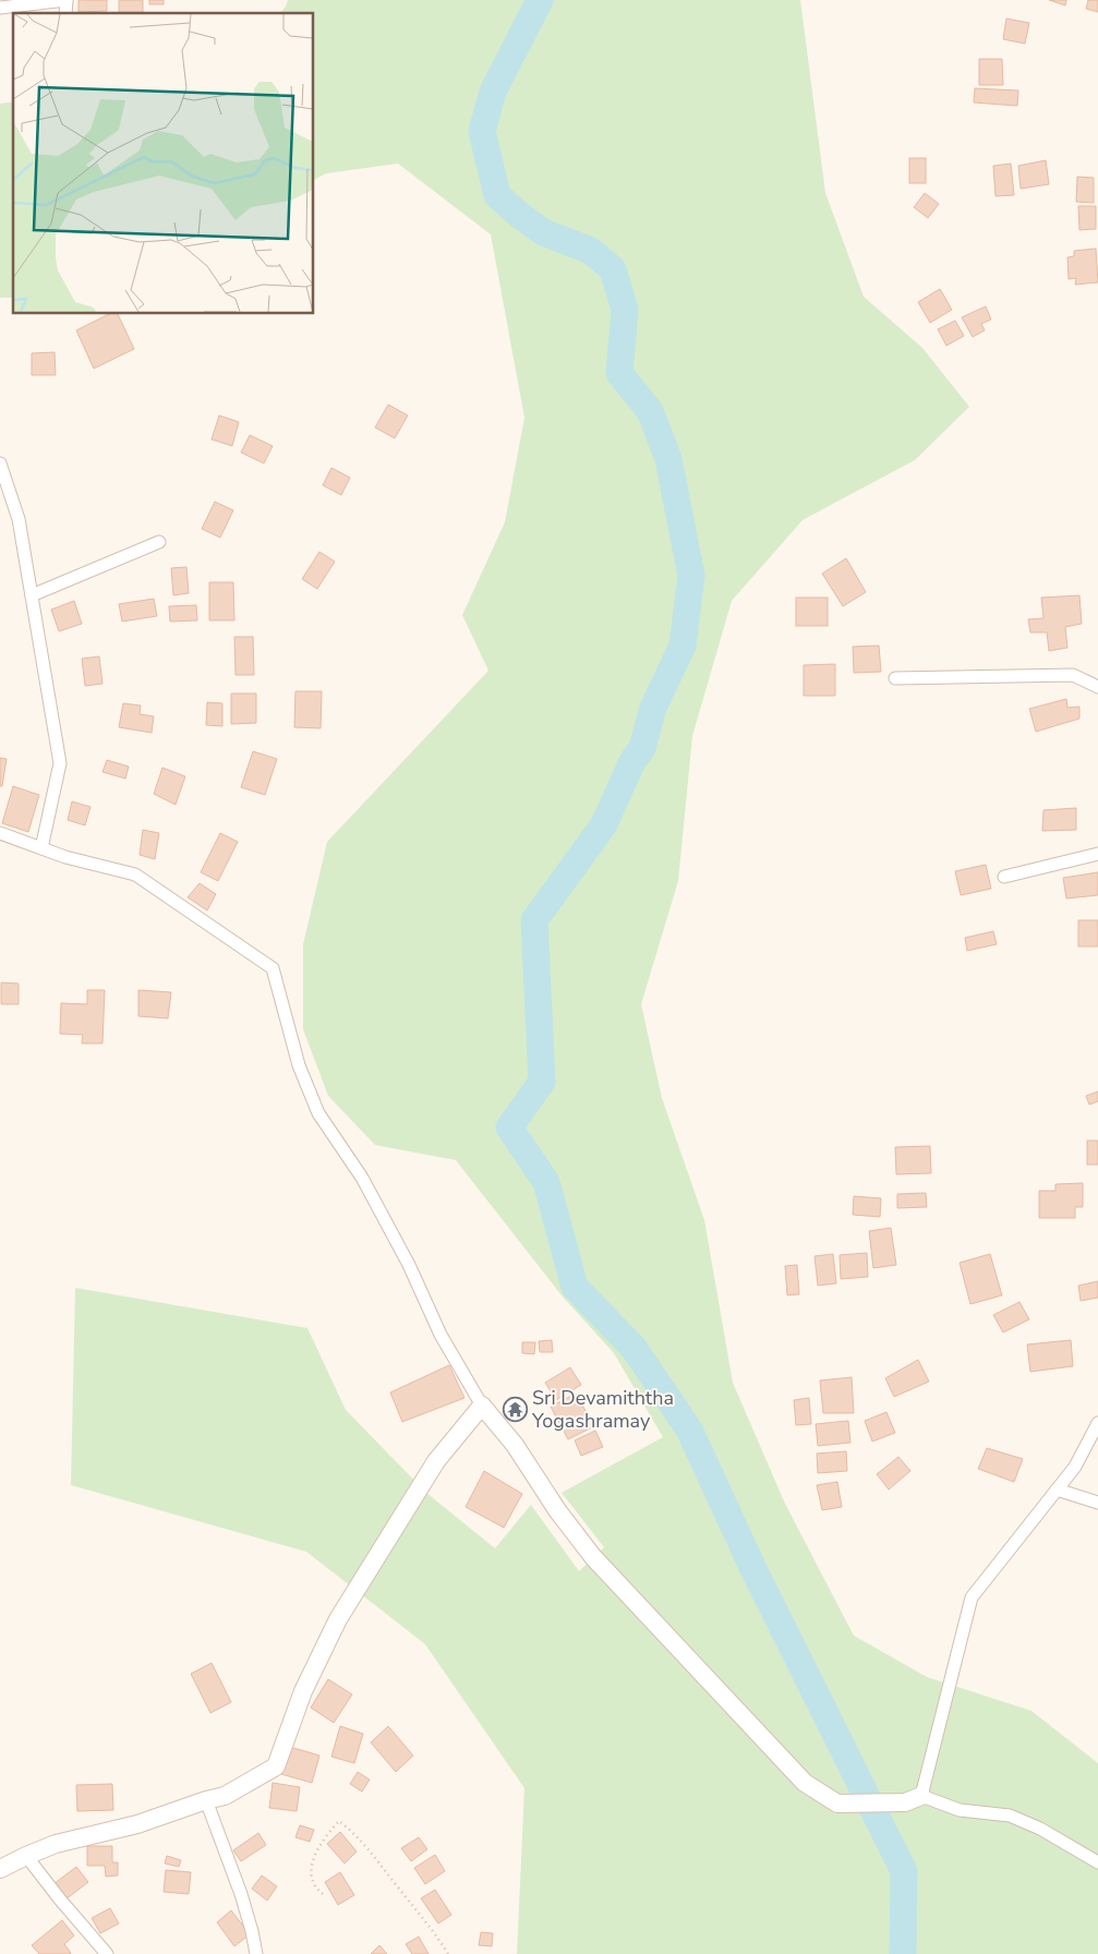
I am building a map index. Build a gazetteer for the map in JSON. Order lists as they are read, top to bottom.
{
  "places": {
    "temple": ["Sri Devamiththa Yogashramay"]
  }
}
